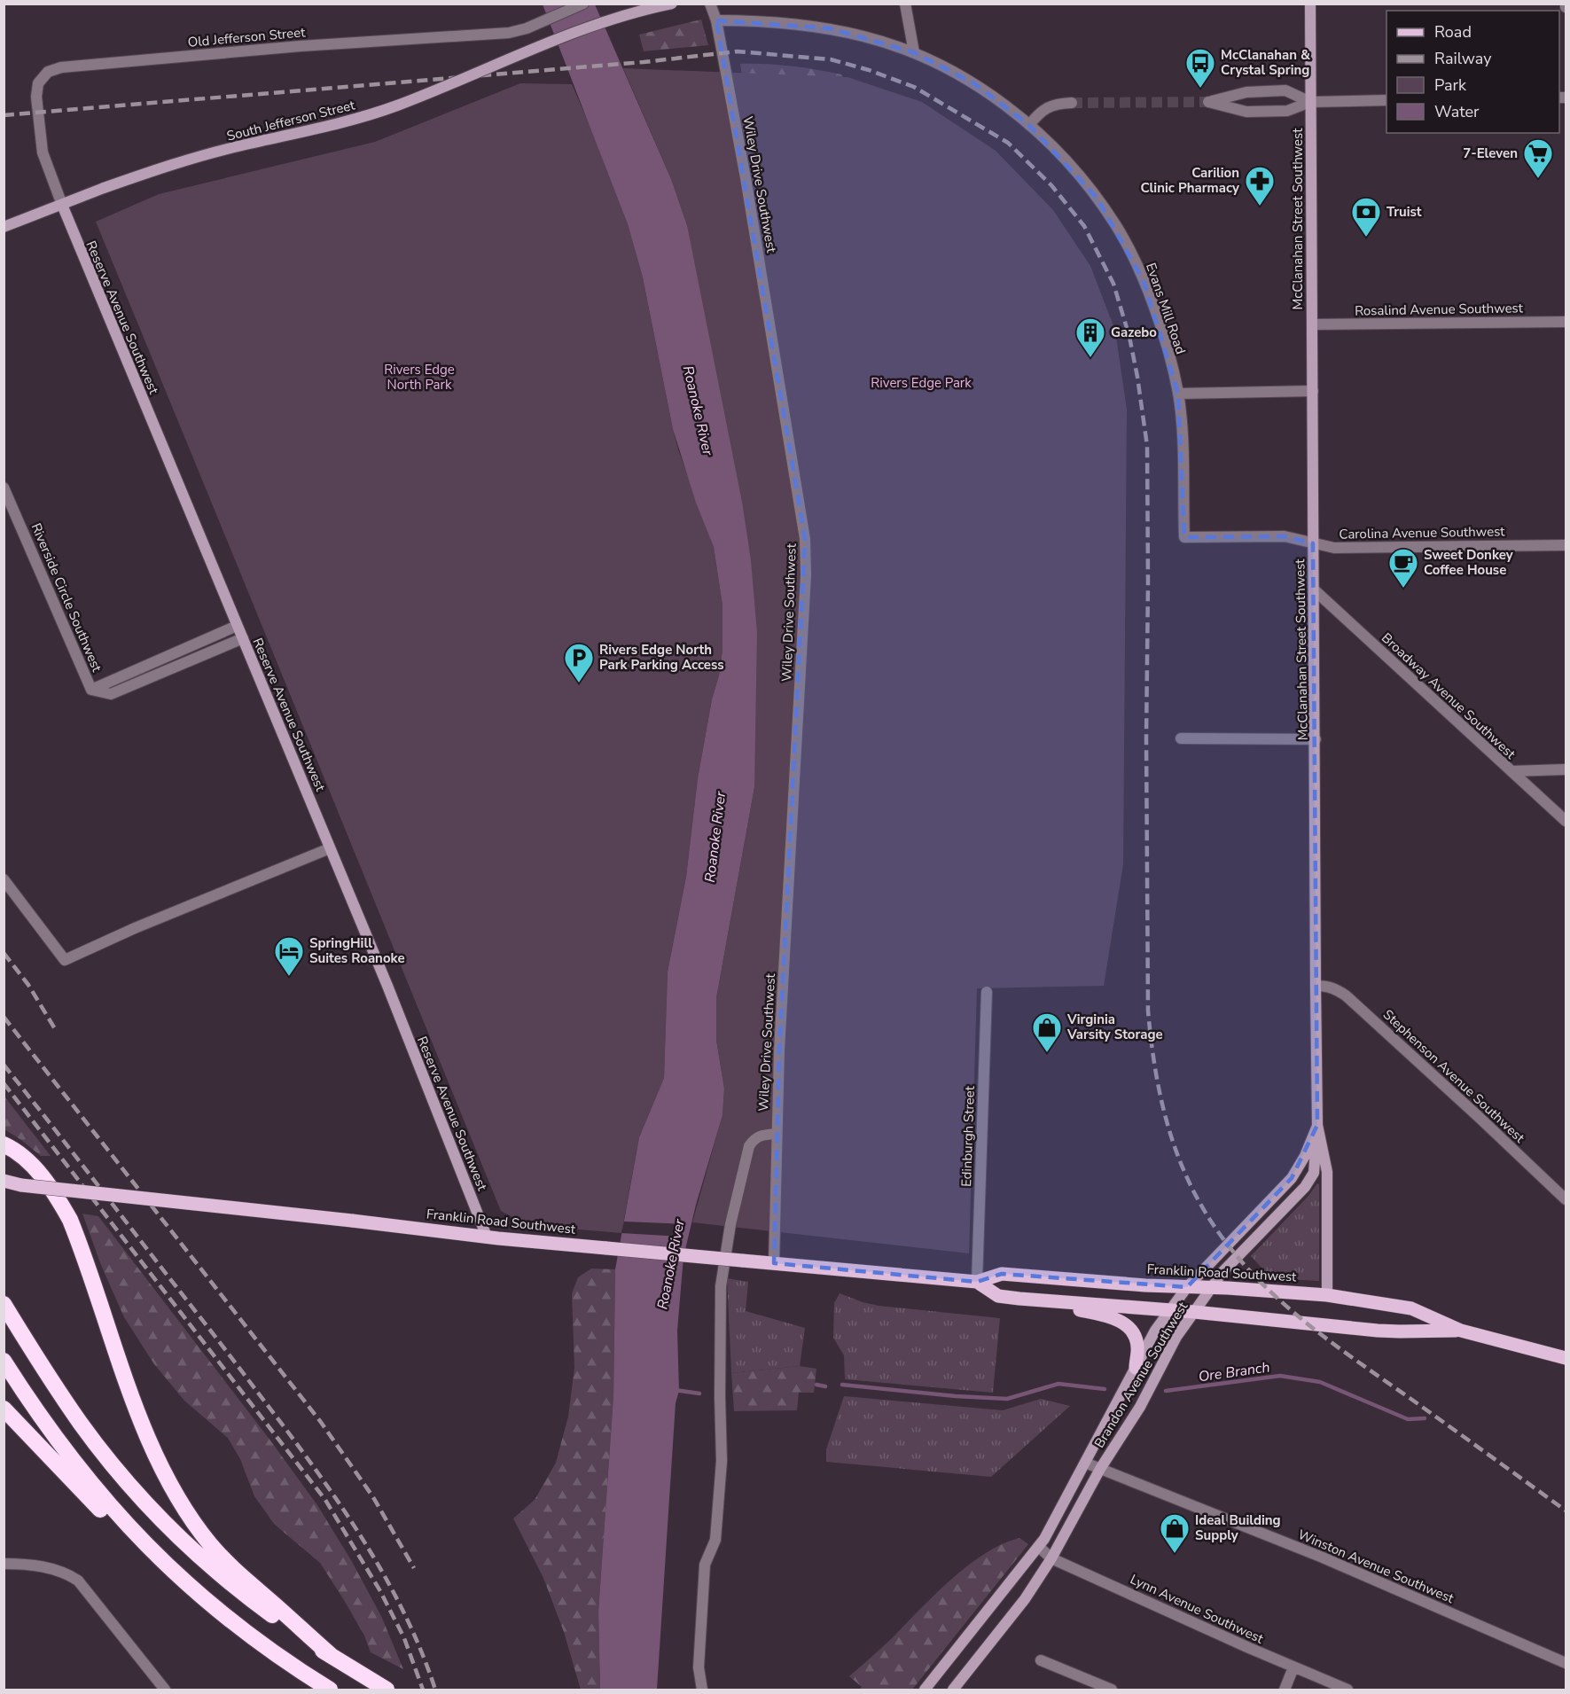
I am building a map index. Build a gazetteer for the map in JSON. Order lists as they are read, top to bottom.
{
  "streets": {
    "main road": [
      "South Jefferson Street",
      "McClanahan Street Southwest",
      "Reserve Avenue Southwest",
      "Franklin Road Southwest",
      "Brandon Avenue Southwest"
    ],
    "street": [
      "Old Jefferson Street",
      "Wiley Drive Southwest",
      "Evans Mill Road",
      "Rosalind Avenue Southwest",
      "Carolina Avenue Southwest",
      "Riverside Circle Southwest",
      "Broadway Avenue Southwest",
      "Stephenson Avenue Southwest",
      "Edinburgh Street",
      "Winston Avenue Southwest",
      "Lynn Avenue Southwest"
    ]
  },
  "crossings": [
    ["Old Jefferson Street", "South Jefferson Street"],
    ["Old Jefferson Street", "Reserve Avenue Southwest"],
    ["South Jefferson Street", "Reserve Avenue Southwest"],
    ["Wiley Drive Southwest", "Evans Mill Road"],
    ["Wiley Drive Southwest", "Franklin Road Southwest"],
    ["McClanahan Street Southwest", "Rosalind Avenue Southwest"],
    ["McClanahan Street Southwest", "Carolina Avenue Southwest"],
    ["McClanahan Street Southwest", "Broadway Avenue Southwest"],
    ["McClanahan Street Southwest", "Stephenson Avenue Southwest"],
    ["McClanahan Street Southwest", "Franklin Road Southwest"],
    ["McClanahan Street Southwest", "Brandon Avenue Southwest"],
    ["Evans Mill Road", "Carolina Avenue Southwest"],
    ["Reserve Avenue Southwest", "Riverside Circle Southwest"],
    ["Reserve Avenue Southwest", "Franklin Road Southwest"],
    ["Edinburgh Street", "Franklin Road Southwest"],
    ["Franklin Road Southwest", "Brandon Avenue Southwest"],
    ["Brandon Avenue Southwest", "Winston Avenue Southwest"],
    ["Brandon Avenue Southwest", "Lynn Avenue Southwest"]
  ],
  "water": ["Roanoke River", "Ore Branch"],
  "parks": ["Rivers Edge North Park", "Rivers Edge Park"],
  "places": {
    "bus stop": ["McClanahan & Crystal Spring"],
    "supermarket": ["7-Eleven"],
    "pharmacy": ["Carilion Clinic Pharmacy"],
    "bank": ["Truist"],
    "building": ["Gazebo"],
    "cafe": ["Sweet Donkey Coffee House"],
    "parking": ["Rivers Edge North Park Parking Access"],
    "hotel": ["SpringHill Suites Roanoke"],
    "shop": ["Virginia Varsity Storage", "Ideal Building Supply"]
  },
  "legend": [
    "Road",
    "Railway",
    "Park",
    "Water"
  ]
}
